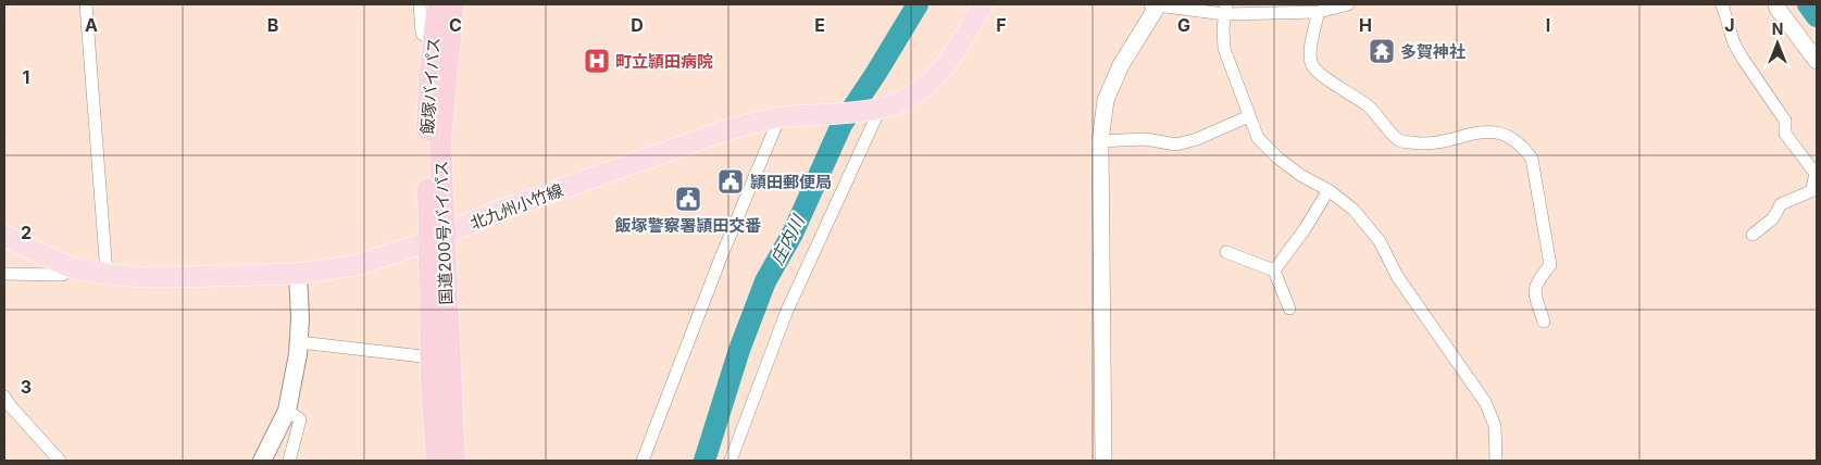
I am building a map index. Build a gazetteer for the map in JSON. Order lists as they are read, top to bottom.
{
  "streets": {
    "highway": ["飯塚バイパス", "国道200号バイパス"],
    "main road": ["北九州小竹線"]
  },
  "crossings": [
    ["飯塚バイパス", "北九州小竹線"],
    ["飯塚バイパス", "国道200号バイパス"],
    ["北九州小竹線", "国道200号バイパス"]
  ],
  "water": ["庄内川"],
  "places": {
    "temple": ["多賀神社"],
    "hospital": ["町立頴田病院"],
    "public building": ["頴田郵便局", "飯塚警察署頴田交番"]
  },
  "north": "top",
  "grid": {
    "columns": [
      "A",
      "B",
      "C",
      "D",
      "E",
      "F",
      "G",
      "H",
      "I",
      "J"
    ],
    "rows": ["1", "2", "3"]
  }
}
